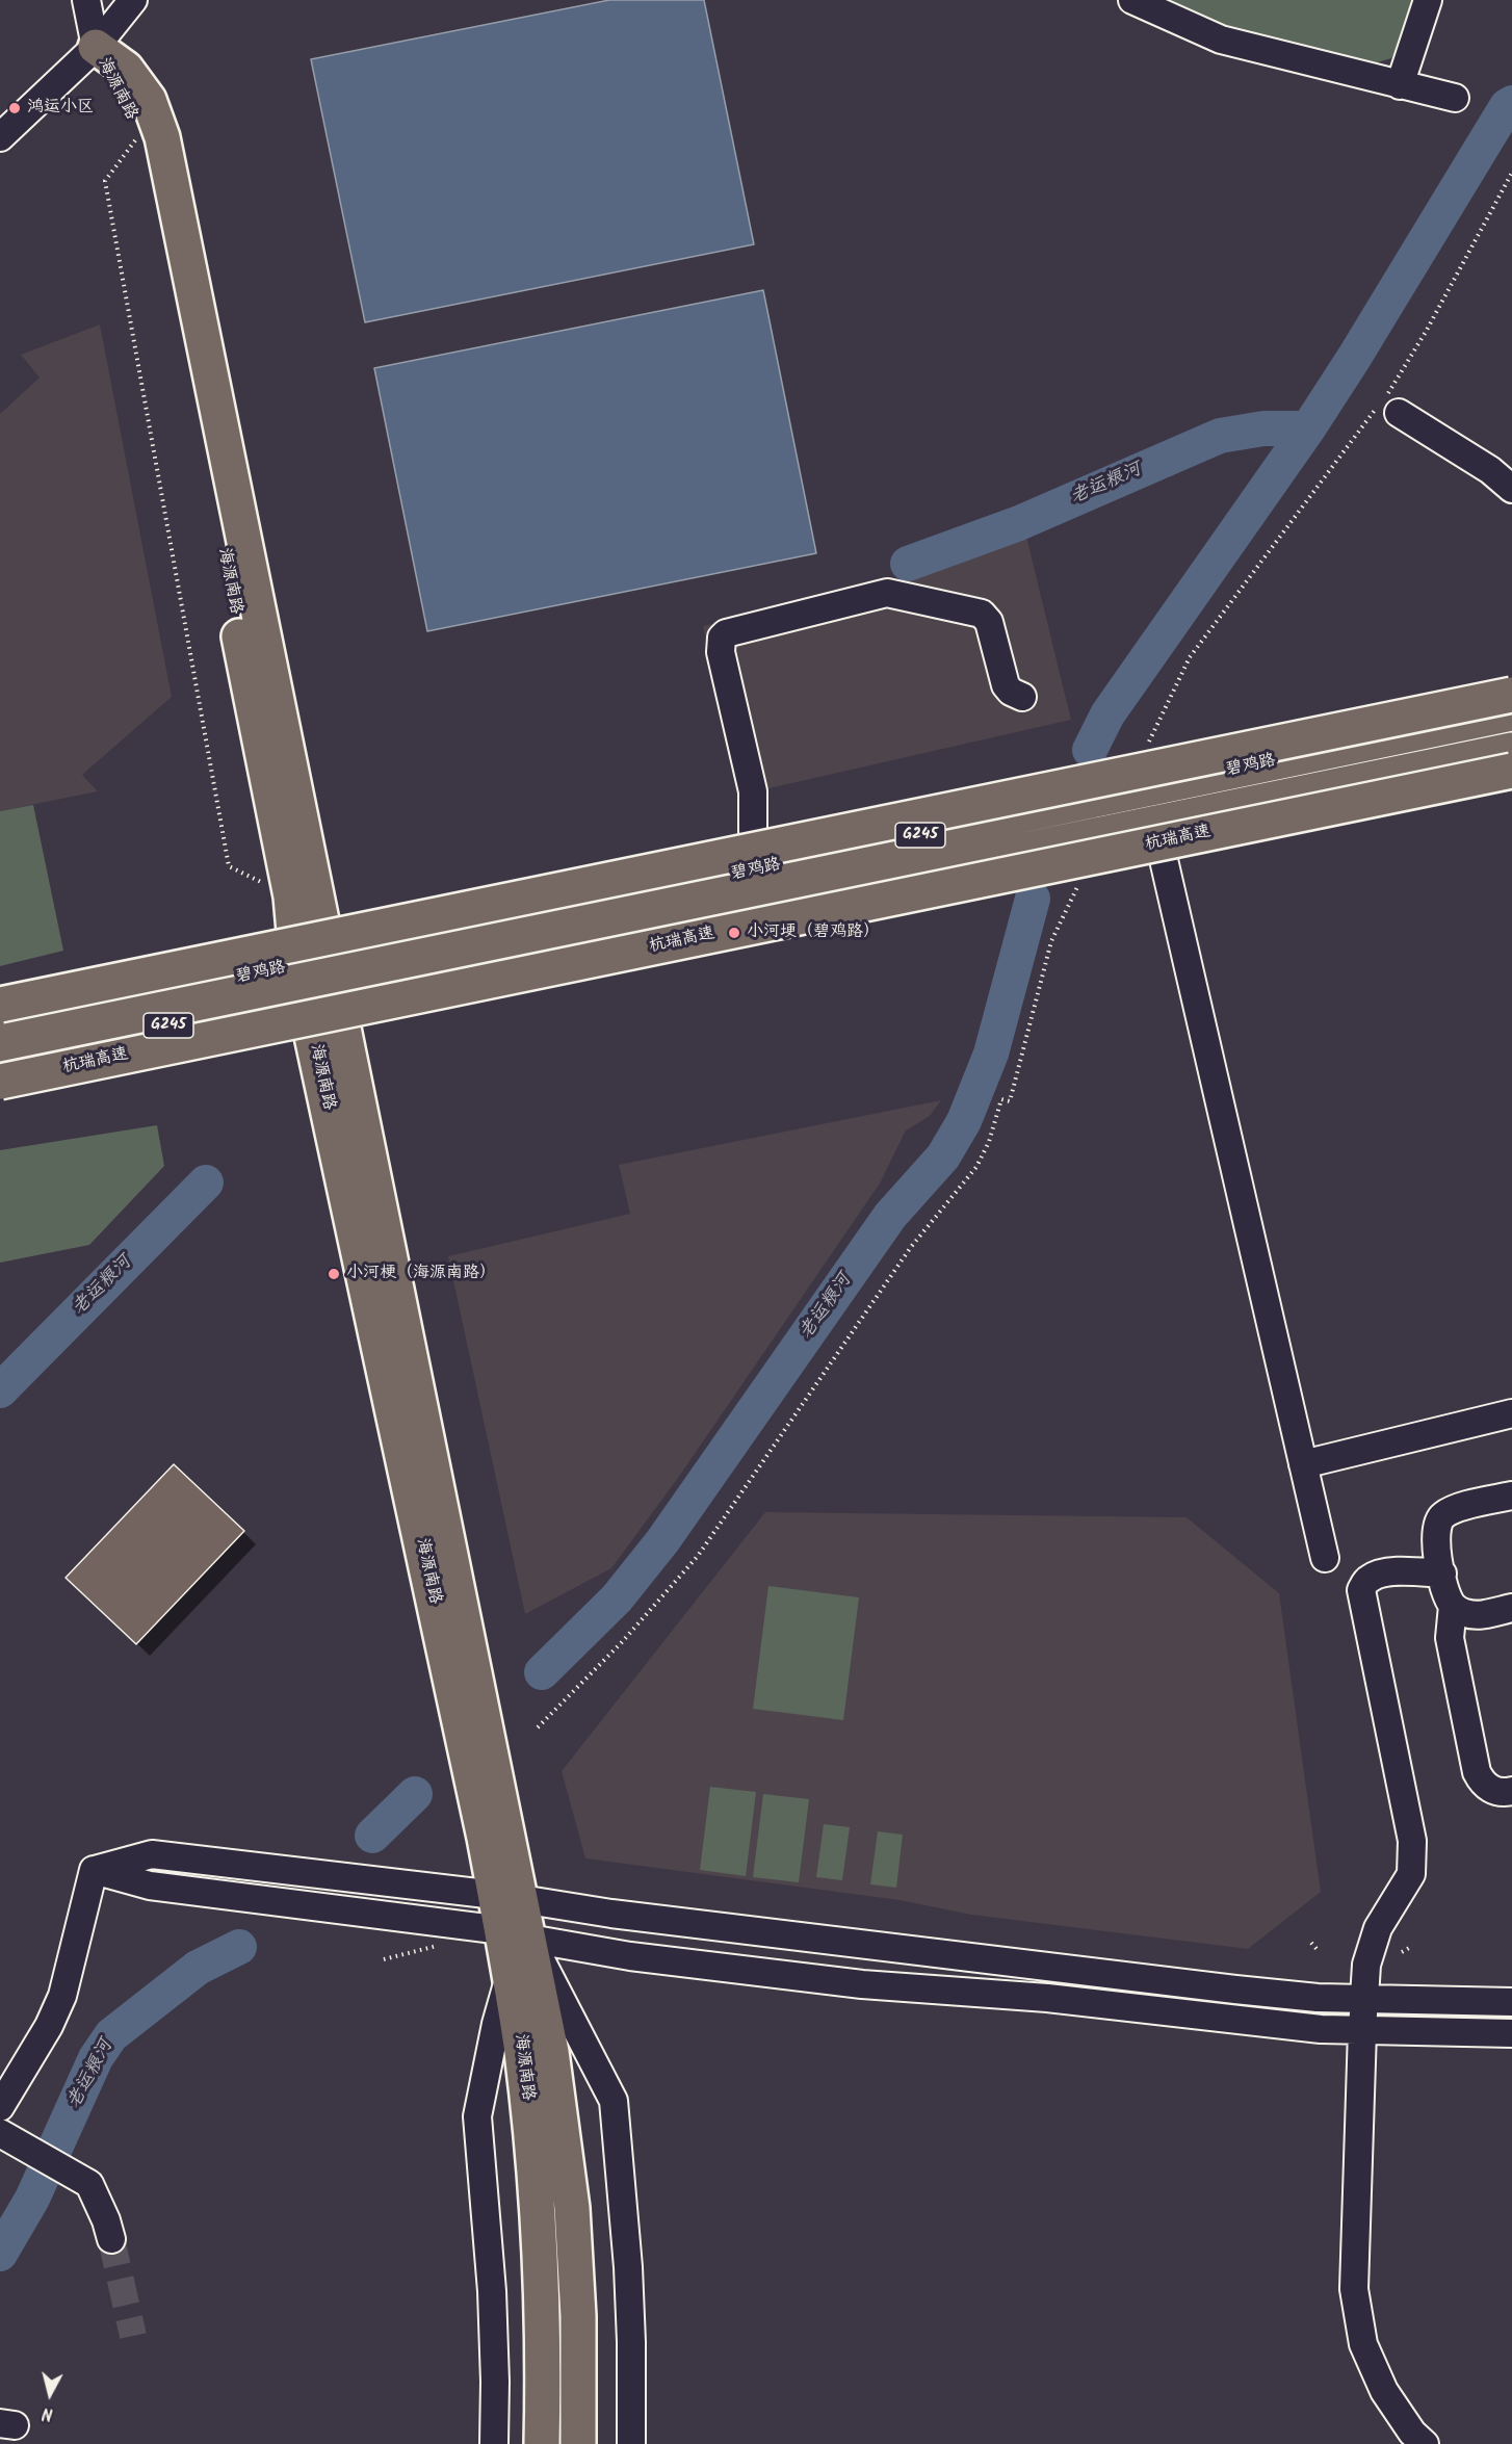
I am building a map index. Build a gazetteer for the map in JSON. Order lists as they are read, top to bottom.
{
  "streets": {
    "main road": [
      "海源南路",
      "碧鸡路",
      "G245",
      "杭瑞高速"
    ]
  },
  "crossings": [
    ["海源南路", "碧鸡路"]
  ],
  "water": ["老运粮河"],
  "places": ["鸿运小区", "小河埂（碧鸡路）", "小河梗（海源南路）"],
  "north": "bottom"
}
